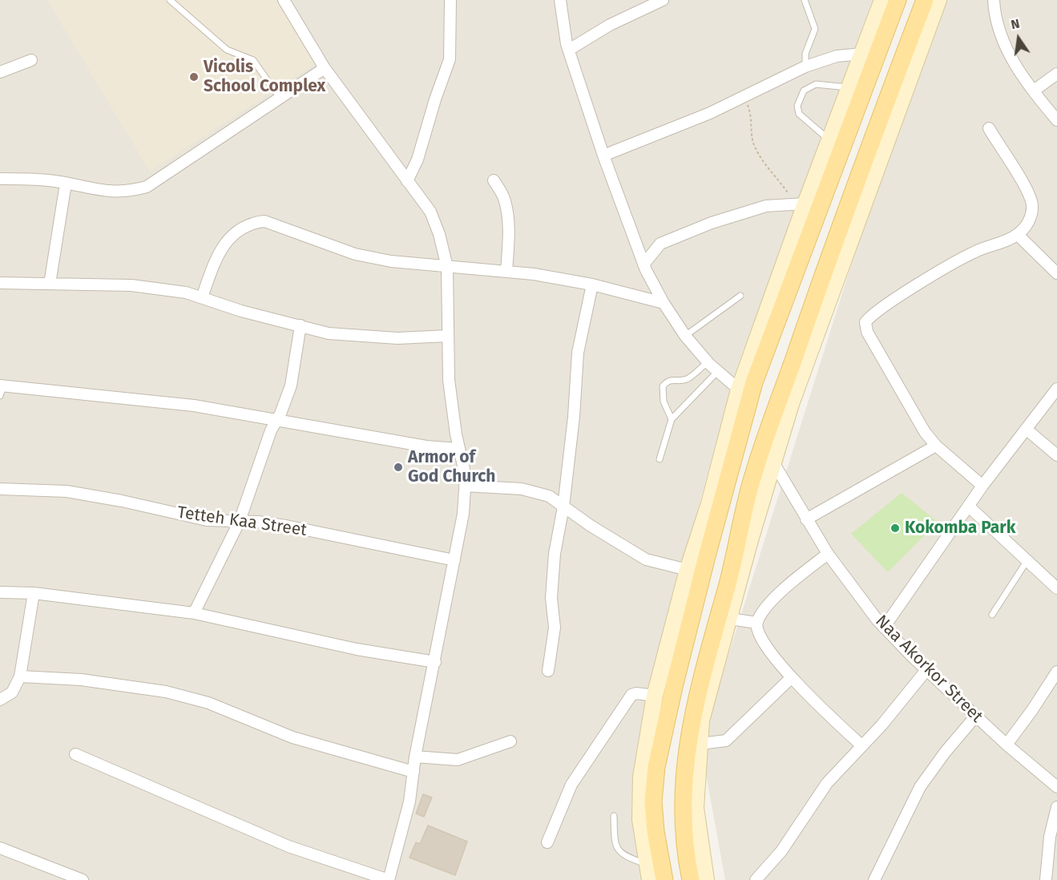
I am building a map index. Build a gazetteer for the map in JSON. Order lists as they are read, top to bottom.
{
  "streets": {
    "street": ["Tetteh Kaa Street", "Naa Akorkor Street"]
  },
  "places": ["Vicolis School Complex", "Armor of God Church", "Kokomba Park"],
  "north": "top"
}
